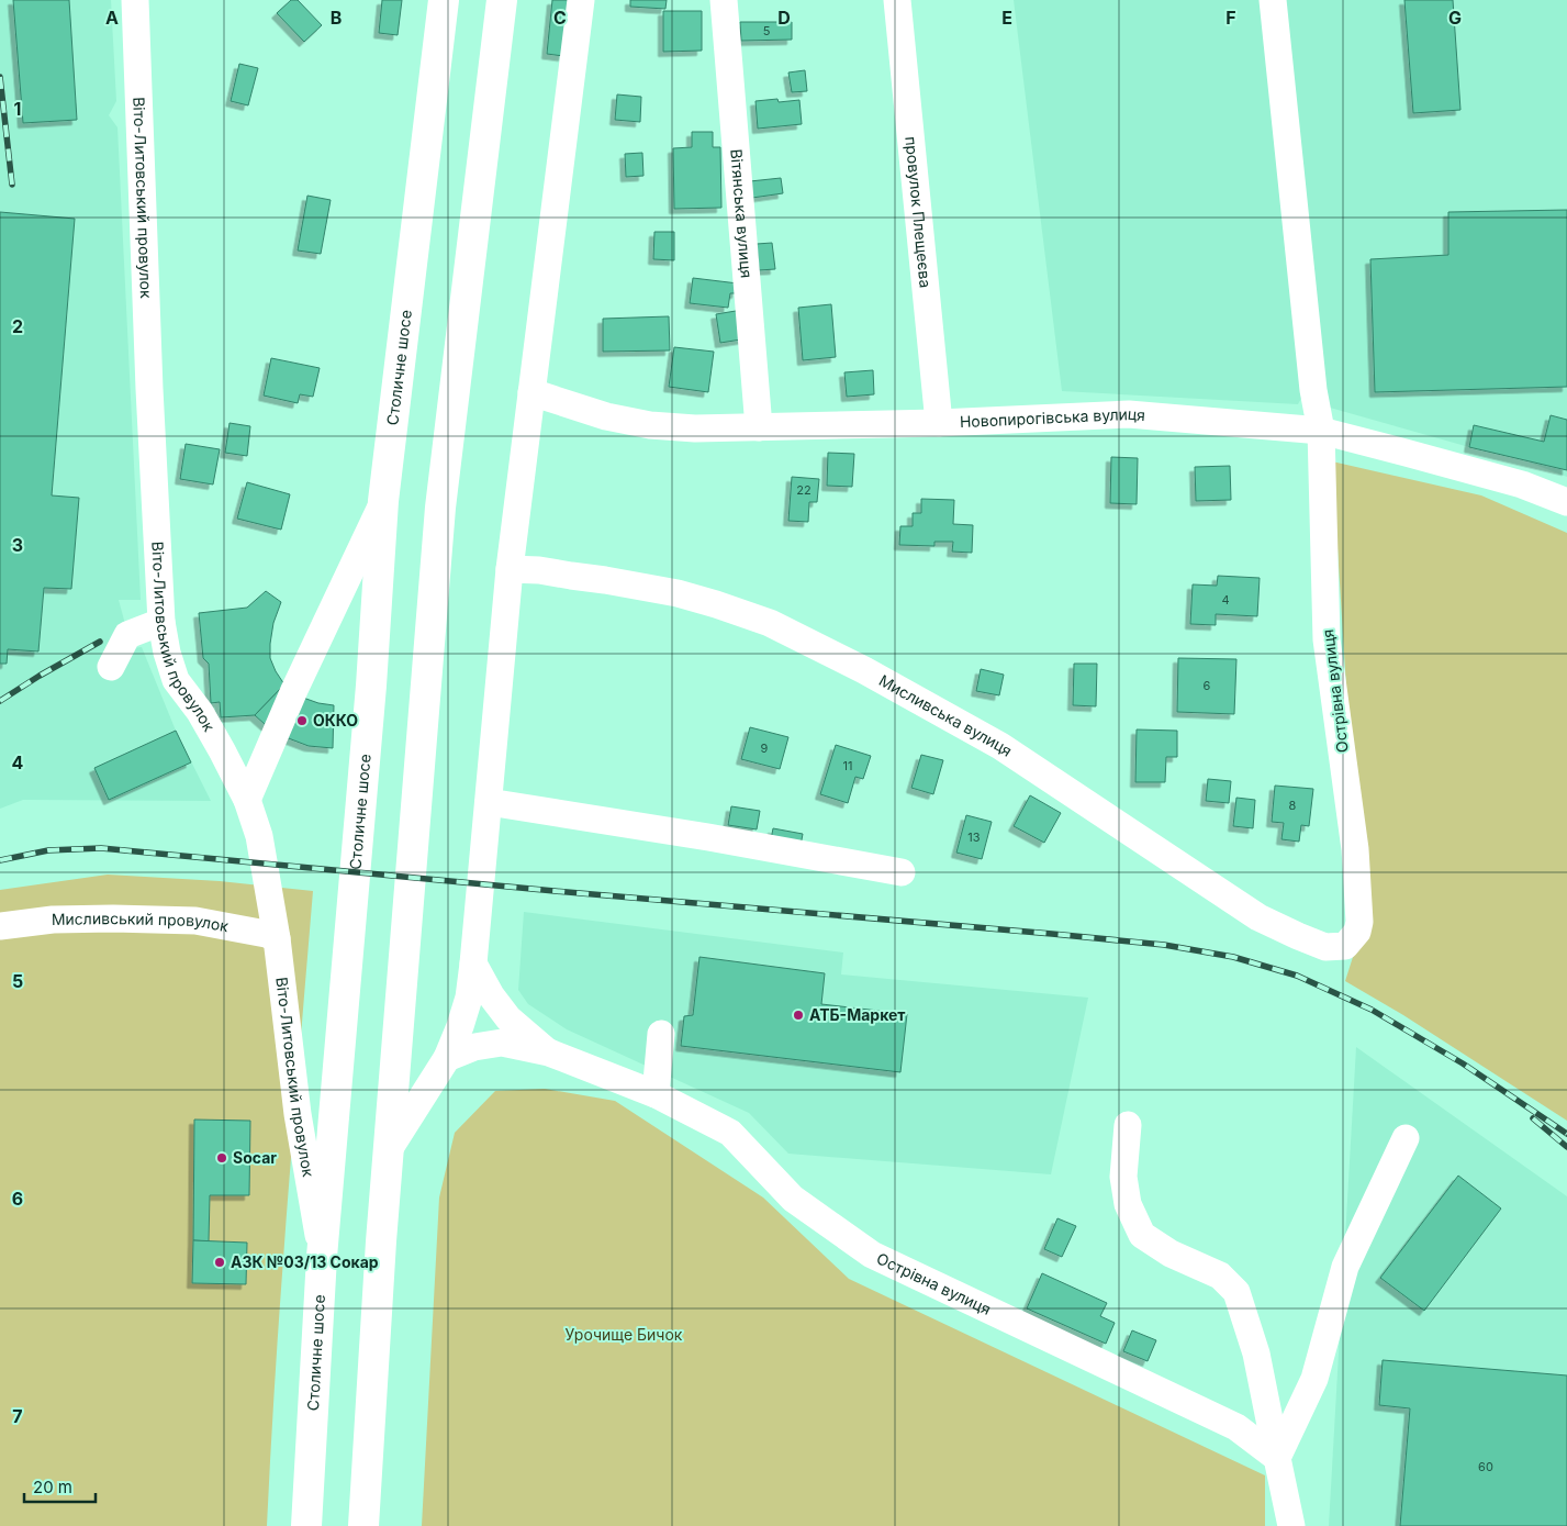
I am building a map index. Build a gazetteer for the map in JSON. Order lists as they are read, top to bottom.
{
  "streets": {
    "highway": ["Столичне шосе"],
    "street": [
      "Віто-Литовський провулок",
      "провулок Плещеєва",
      "Вітянська вулиця",
      "Новопирогівська вулиця",
      "Острівна вулиця",
      "Мисливська вулиця",
      "Мисливський провулок"
    ]
  },
  "crossings": [
    ["Віто-Литовський провулок", "Столичне шосе"],
    ["Віто-Литовський провулок", "Мисливський провулок"],
    ["провулок Плещеєва", "Новопирогівська вулиця"],
    ["Вітянська вулиця", "Новопирогівська вулиця"],
    ["Новопирогівська вулиця", "Острівна вулиця"],
    ["Острівна вулиця", "Мисливська вулиця"]
  ],
  "parks": ["Урочище Бичок"],
  "places": [
    "ОККО",
    "АТБ-Маркет",
    "Socar",
    "АЗК №03/13 Сокар"
  ],
  "house_numbers": [
    "5",
    "22",
    "4",
    "6",
    "9",
    "11",
    "8",
    "13",
    "60"
  ],
  "scale_bar": "20 m",
  "grid": {
    "columns": [
      "A",
      "B",
      "C",
      "D",
      "E",
      "F",
      "G"
    ],
    "rows": [
      "1",
      "2",
      "3",
      "4",
      "5",
      "6",
      "7"
    ]
  }
}
